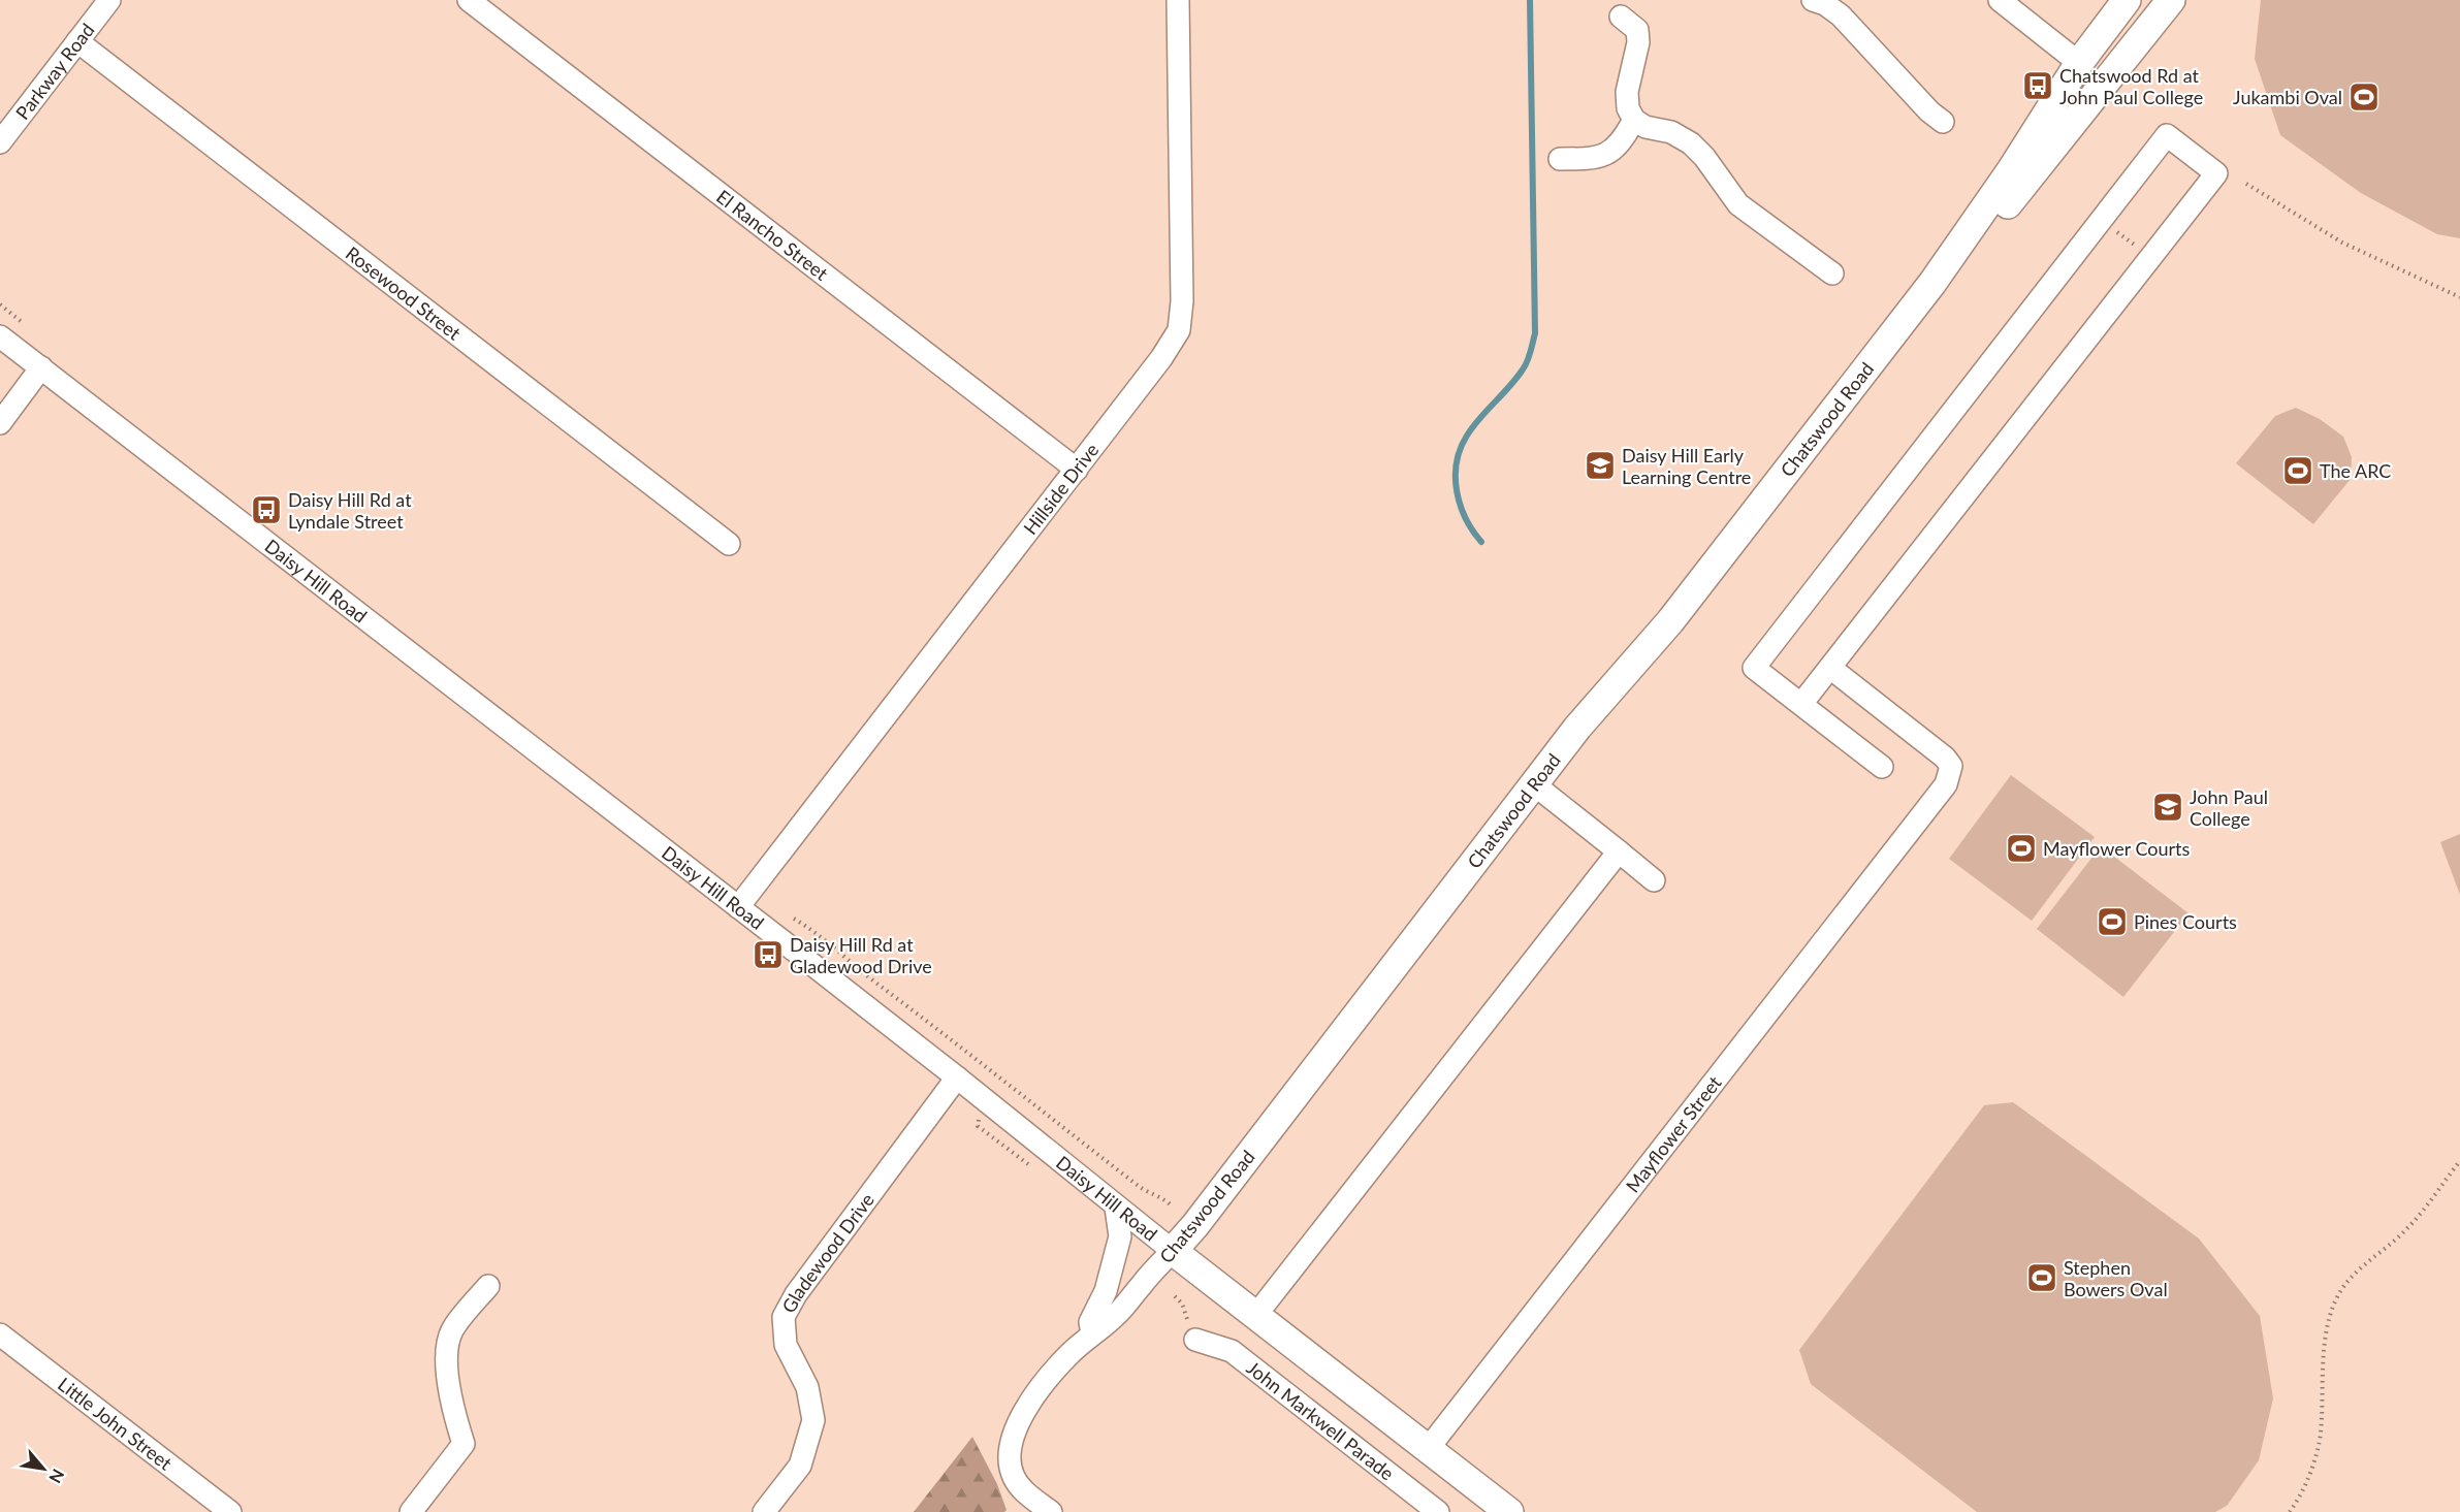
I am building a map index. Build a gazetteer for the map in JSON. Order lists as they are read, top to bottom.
{
  "streets": {
    "main road": ["Chatswood Road", "Daisy Hill Road"],
    "street": [
      "Parkway Road",
      "El Rancho Street",
      "Rosewood Street",
      "Hillside Drive",
      "Mayflower Street",
      "Gladewood Drive",
      "John Markwell Parade",
      "Little John Street"
    ]
  },
  "crossings": [
    ["Parkway Road", "Rosewood Street"],
    ["El Rancho Street", "Hillside Drive"],
    ["Chatswood Road", "Daisy Hill Road"],
    ["Hillside Drive", "Daisy Hill Road"],
    ["Daisy Hill Road", "Mayflower Street"],
    ["Daisy Hill Road", "Gladewood Drive"]
  ],
  "places": {
    "bus stop": ["Chatswood Rd at John Paul College", "Daisy Hill Rd at Lyndale Street", "Daisy Hill Rd at Gladewood Drive"],
    "sports": [
      "Jukambi Oval",
      "The ARC",
      "Mayflower Courts",
      "Pines Courts",
      "Stephen Bowers Oval"
    ],
    "school or university": ["Daisy Hill Early Learning Centre", "John Paul College"]
  },
  "north": "bottom right"
}
